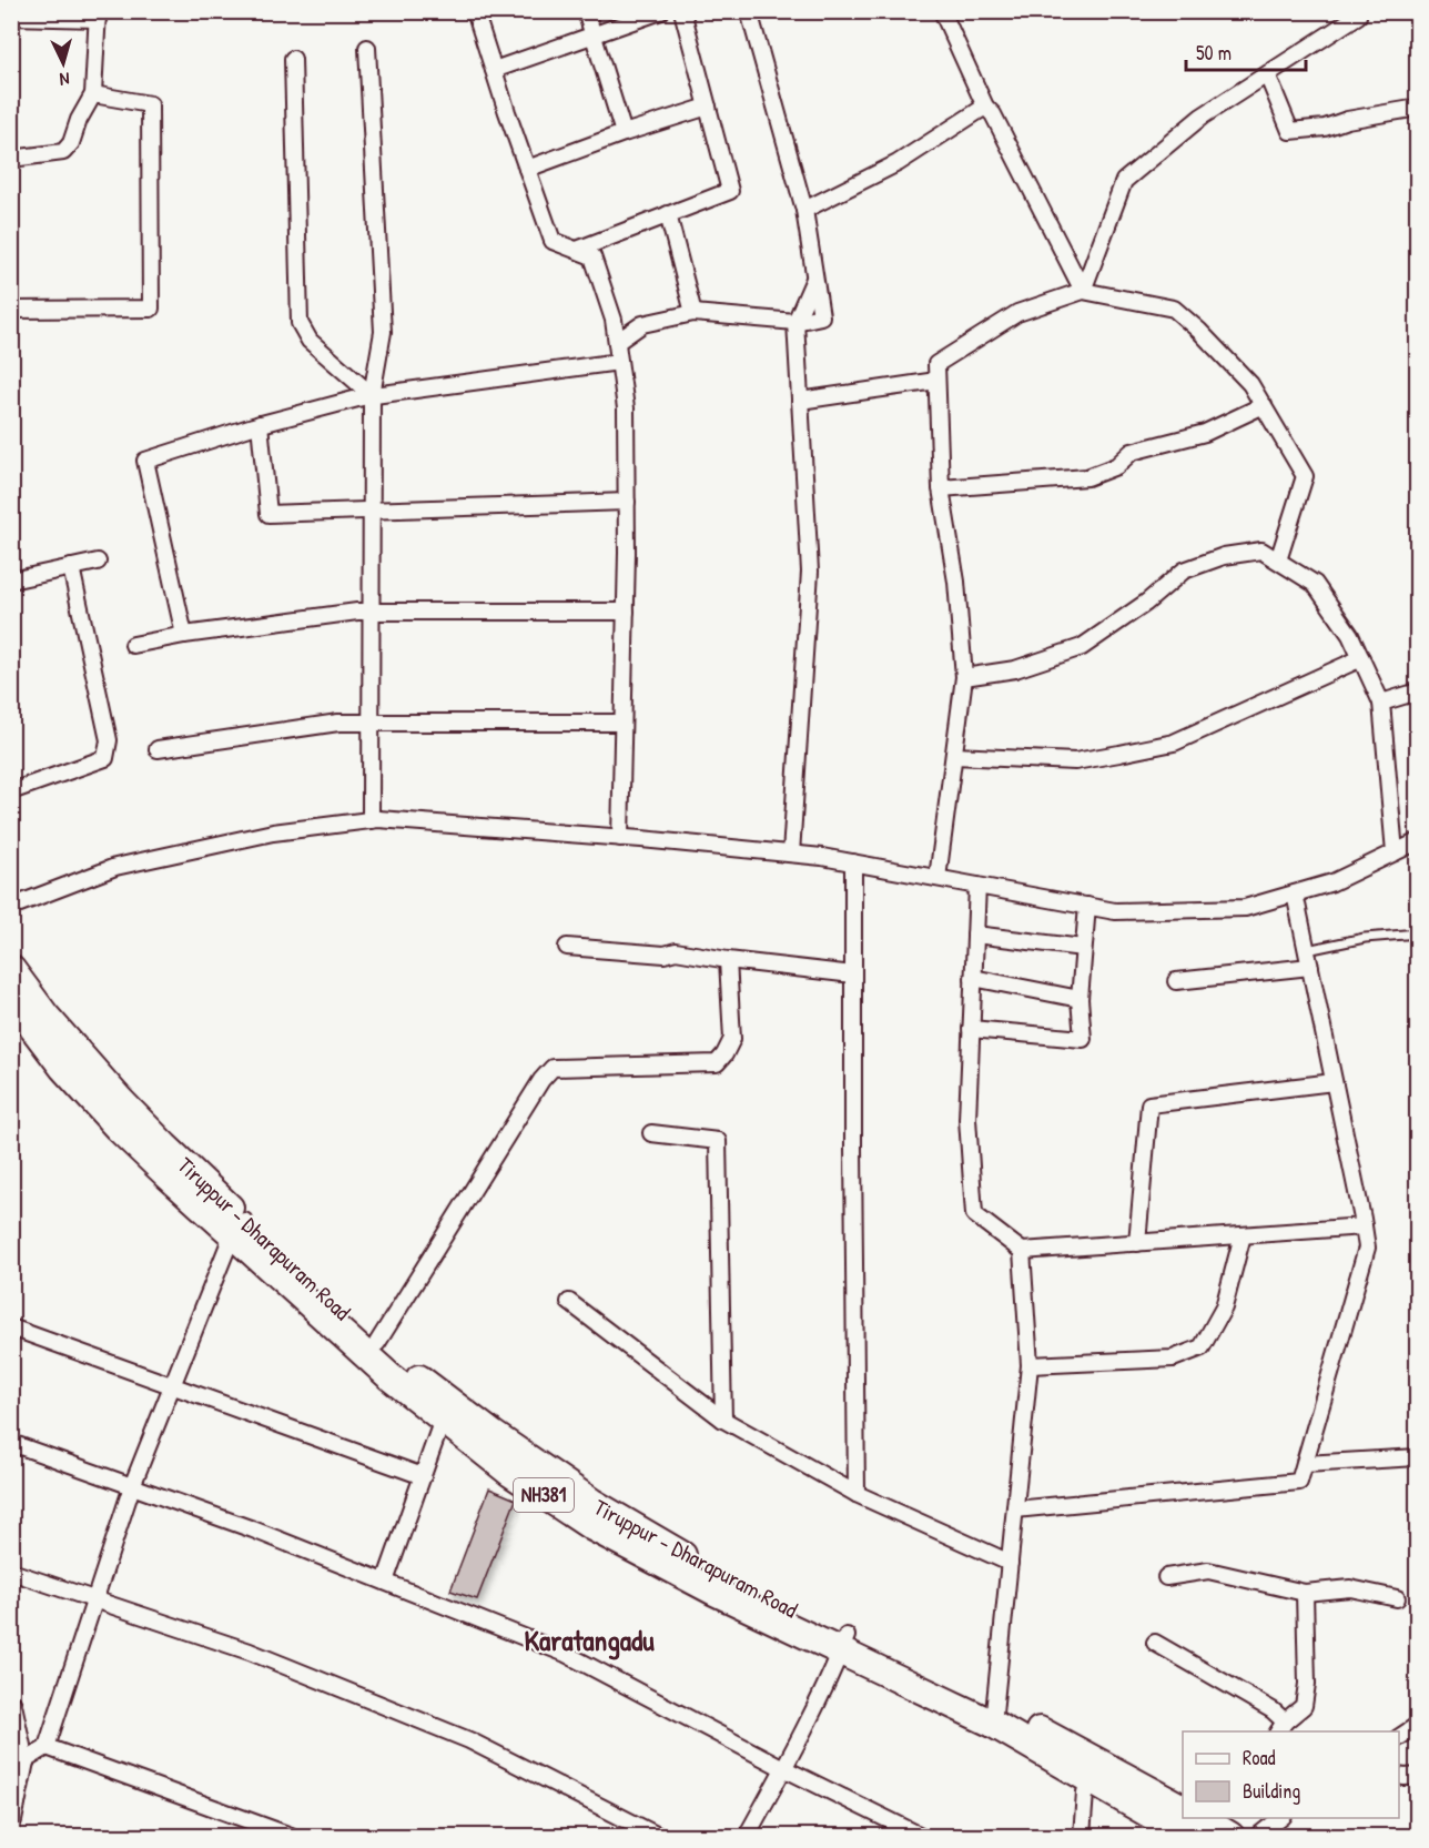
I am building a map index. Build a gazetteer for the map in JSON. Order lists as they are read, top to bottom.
{
  "streets": {
    "highway": ["Tiruppur - Dharapuram Road", "NH381"]
  },
  "crossings": [
    ["Tiruppur - Dharapuram Road", "NH381"]
  ],
  "districts": ["Karatangadu"],
  "legend": ["Road", "Building"],
  "scale_bar": "50 m",
  "north": "bottom"
}
